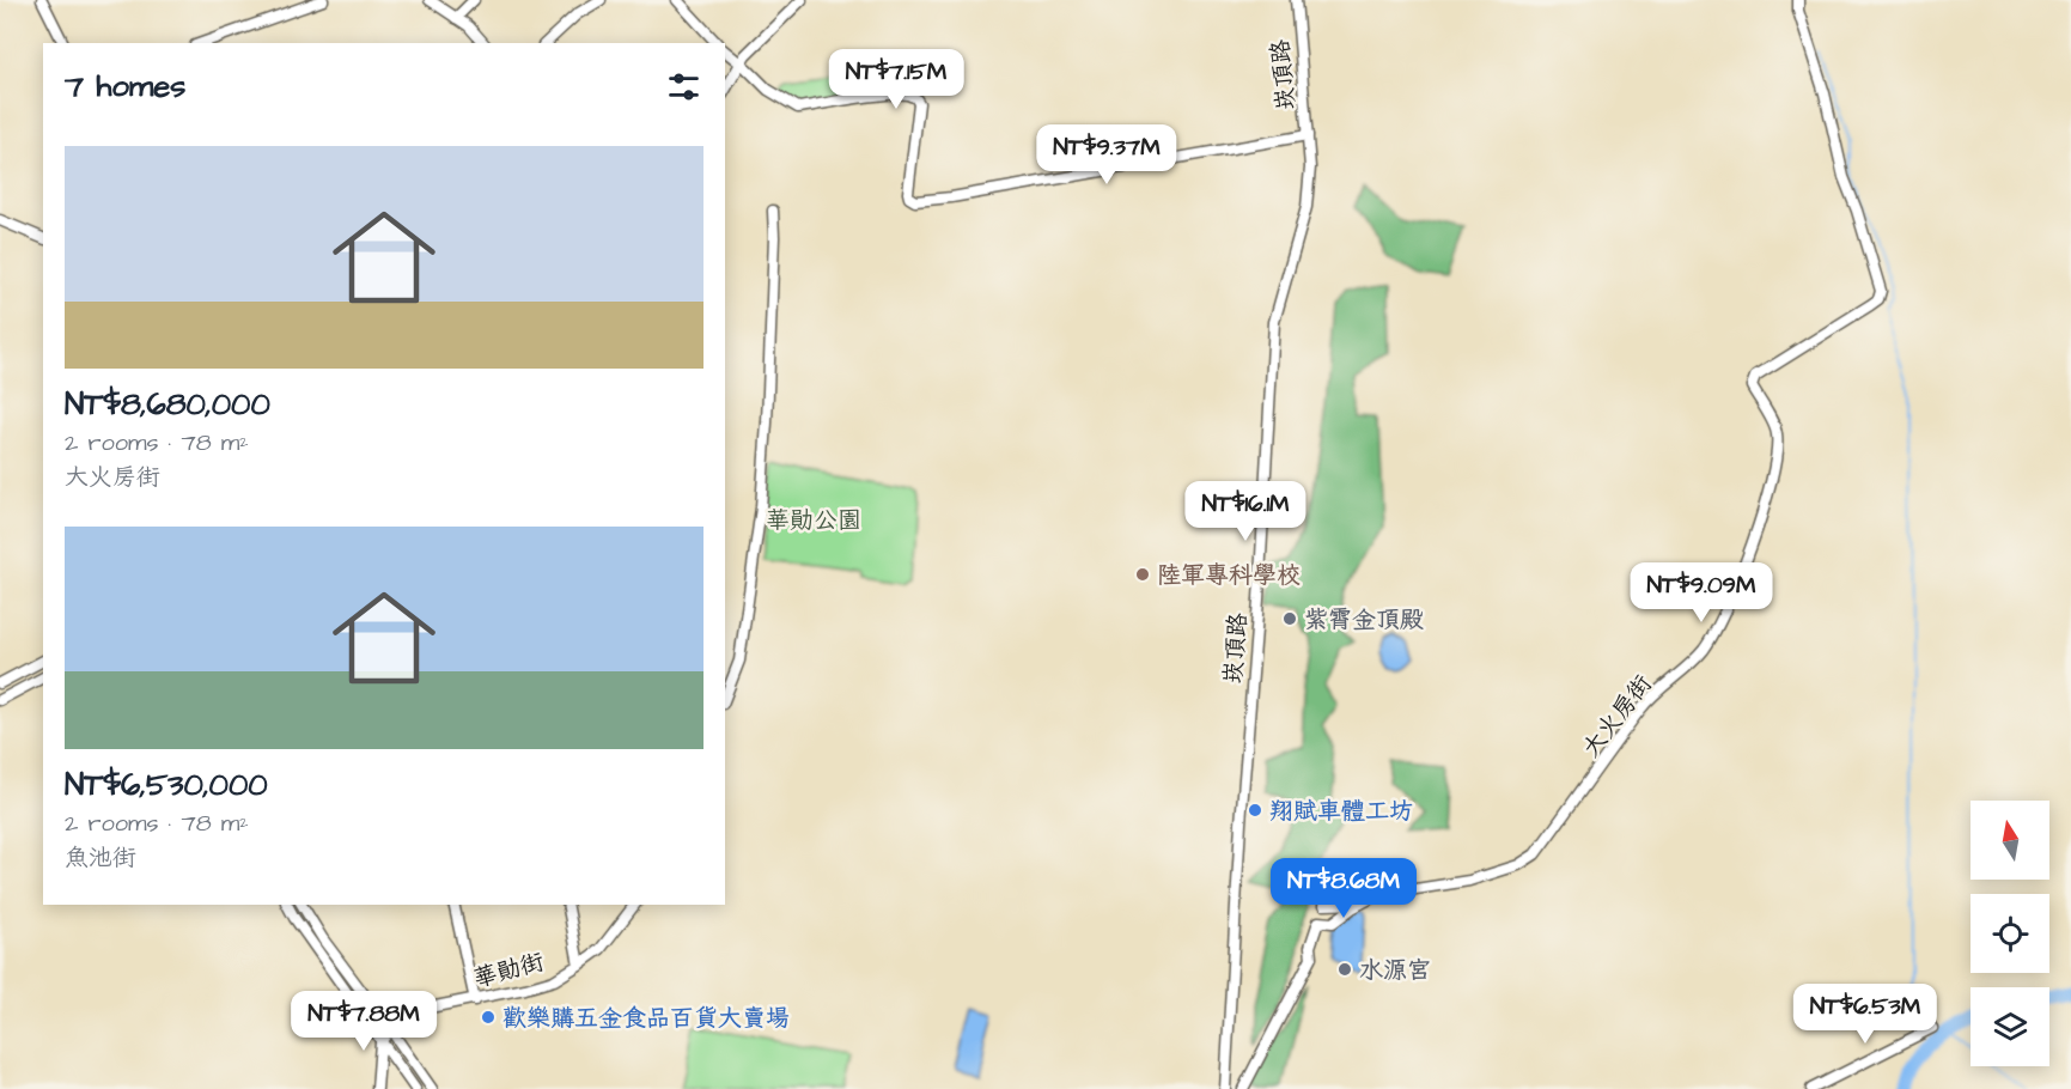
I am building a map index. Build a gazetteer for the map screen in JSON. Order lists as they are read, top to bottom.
{
  "streets": {
    "street": ["崁頂路", "大火房街", "華勛街"]
  },
  "parks": ["華勛公園"],
  "places": [
    "陸軍專科學校",
    "紫霄金頂殿",
    "翔賦車體工坊",
    "水源宮",
    "歡樂購五金食品百貨大賣場"
  ],
  "north": "top",
  "page": {
    "heading": "7 homes",
    "price": [
      "NT$7.15M",
      "NT$9.37M",
      "NT$16.1M",
      "NT$9.09M",
      "NT$8.68M",
      "NT$6.53M",
      "NT$7.88M"
    ],
    "list": [
      {
        "name": "NT$8,680,000",
        "note": "2 rooms · 78 m² · 大火房街"
      },
      {
        "name": "NT$6,530,000",
        "note": "2 rooms · 78 m² · 魚池街"
      }
    ]
  }
}
